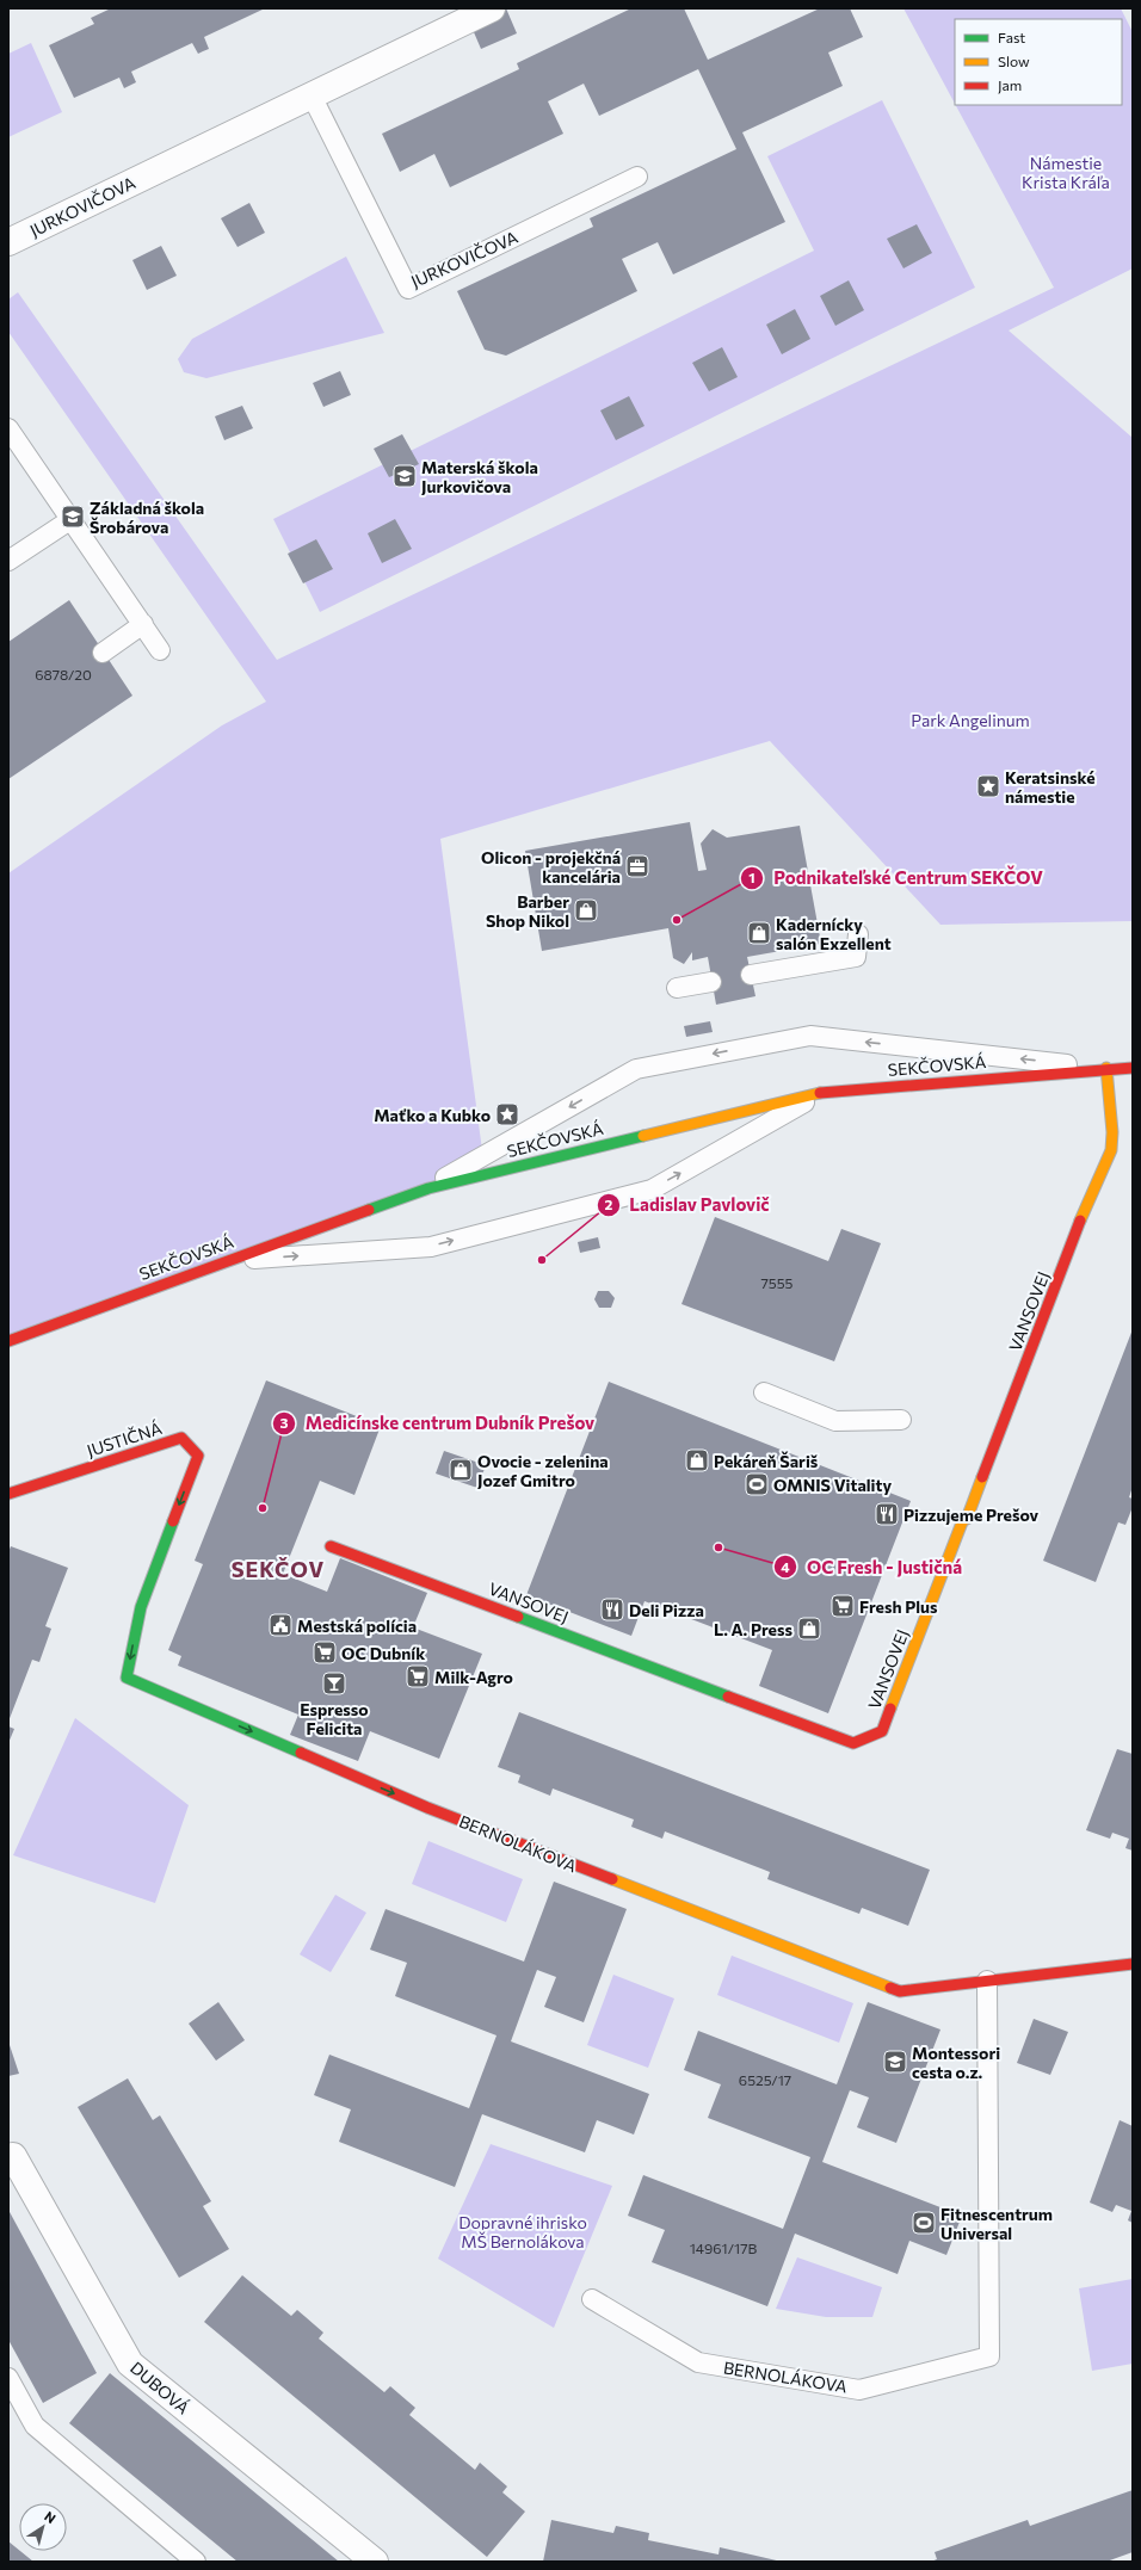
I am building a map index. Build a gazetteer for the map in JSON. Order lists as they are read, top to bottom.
{
  "streets": {
    "street": [
      "JURKOVIČOVA",
      "SEKČOVSKÁ",
      "VANSOVEJ",
      "JUSTIČNÁ",
      "BERNOLÁKOVA",
      "DUBOVÁ"
    ]
  },
  "crossings": [
    ["SEKČOVSKÁ", "VANSOVEJ"],
    ["JUSTIČNÁ", "BERNOLÁKOVA"]
  ],
  "one_way": ["BERNOLÁKOVA"],
  "districts": ["SEKČOV"],
  "parks": ["Námestie Krista Kráľa", "Park Angelinum", "Dopravné ihrisko MŠ Bernolákova"],
  "places": {
    "school or university": ["Materská škola Jurkovičova", "Základná škola Šrobárova", "Montessori cesta o.z."],
    "place": ["Keratsinské námestie", "Maťko a Kubko"],
    "office": ["Olicon - projekčná kancelária"],
    "shop": [
      "Barber Shop Nikol",
      "Kadernícky salón Exzellent",
      "Pekáreň Šariš",
      "Ovocie - zelenina Jozef Gmitro",
      "L. A. Press"
    ],
    "other": [
      "Podnikateľské Centrum SEKČOV",
      "Ladislav Pavlovič",
      "Medicínske centrum Dubník Prešov",
      "OC Fresh - Justičná"
    ],
    "sports": ["OMNIS Vitality", "Fitnescentrum Universal"],
    "restaurant": ["Pizzujeme Prešov", "Deli Pizza"],
    "supermarket": ["Fresh Plus", "OC Dubník", "Milk-Agro"],
    "public building": ["Mestská polícia"],
    "bar": ["Espresso Felicita"]
  },
  "house_numbers": [
    "6878/20",
    "7555",
    "6525/17",
    "14961/17B"
  ],
  "legend": ["Fast", "Slow", "Jam"],
  "north": "top right"
}
